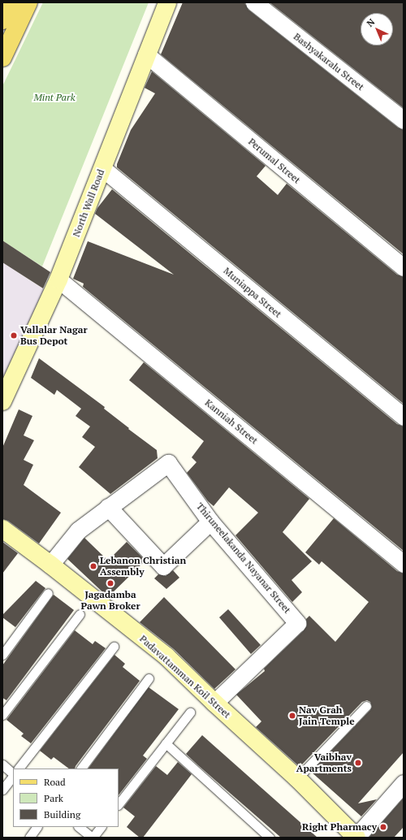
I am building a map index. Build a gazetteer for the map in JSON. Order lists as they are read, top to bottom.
{
  "streets": {
    "main road": ["North Wall Road", "Padavattamman Koil Street"],
    "street": [
      "Bashyakaralu Street",
      "Perumal Street",
      "Muniappa Street",
      "Kanniah Street",
      "Thiruneelakanda Nayanar Street"
    ]
  },
  "crossings": [
    ["Perumal Street", "North Wall Road"],
    ["North Wall Road", "Muniappa Street"],
    ["North Wall Road", "Kanniah Street"],
    ["Thiruneelakanda Nayanar Street", "Padavattamman Koil Street"]
  ],
  "parks": ["Mint Park"],
  "places": [
    "Vallalar Nagar Bus Depot",
    "Lebanon Christian Assembly",
    "Jagadamba Pawn Broker",
    "Nav Grah Jain Temple",
    "Vaibhav Apartments",
    "Right Pharmacy"
  ],
  "legend": ["Road", "Park", "Building"],
  "north": "top left"
}
